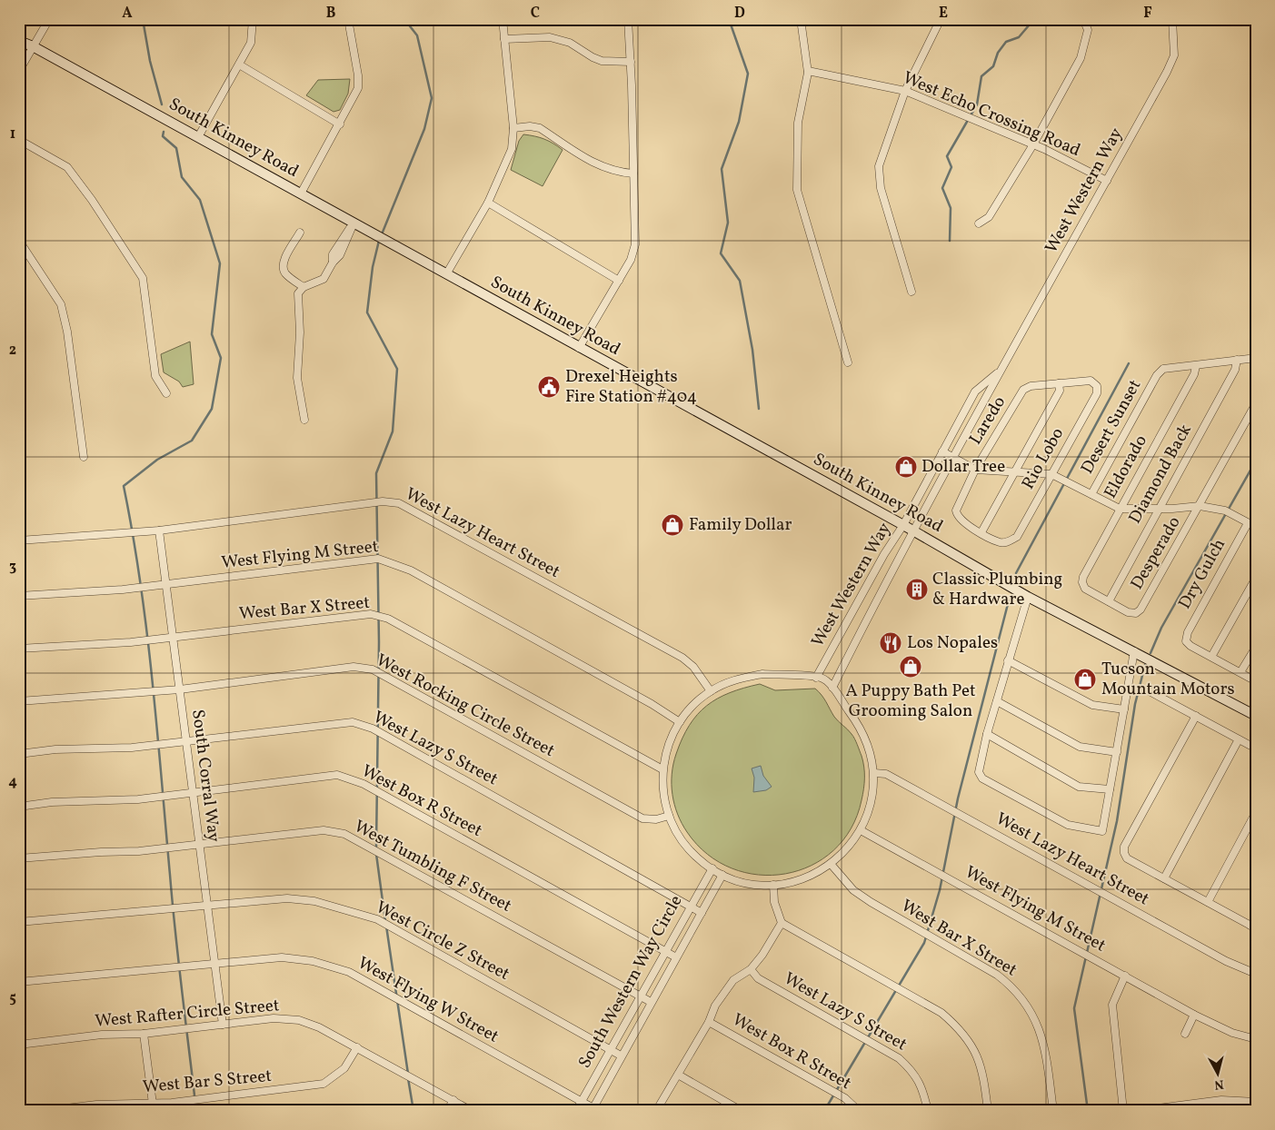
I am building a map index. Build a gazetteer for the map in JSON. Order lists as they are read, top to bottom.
{
  "streets": {
    "main road": ["South Kinney Road"],
    "street": [
      "West Echo Crossing Road",
      "West Western Way",
      "Laredo",
      "Desert Sunset",
      "Rio Lobo",
      "Eldorado",
      "Diamond Back",
      "West Lazy Heart Street",
      "Desperado",
      "West Flying M Street",
      "Dry Gulch",
      "West Bar X Street",
      "West Rocking Circle Street",
      "West Lazy S Street",
      "South Corral Way",
      "West Box R Street",
      "West Tumbling F Street",
      "West Circle Z Street",
      "South Western Way Circle",
      "West Flying W Street",
      "West Rafter Circle Street",
      "West Bar S Street"
    ]
  },
  "crossings": [
    ["West Echo Crossing Road", "West Western Way"],
    ["South Kinney Road", "West Western Way"],
    ["Laredo", "Rio Lobo"],
    ["Desert Sunset", "Eldorado"],
    ["Eldorado", "Diamond Back"],
    ["Eldorado", "Desperado"],
    ["Diamond Back", "Desperado"],
    ["West Lazy Heart Street", "South Corral Way"],
    ["West Flying M Street", "South Corral Way"],
    ["West Bar X Street", "South Corral Way"],
    ["West Rocking Circle Street", "South Corral Way"],
    ["West Lazy S Street", "South Corral Way"],
    ["West Lazy S Street", "South Western Way Circle"],
    ["South Corral Way", "West Box R Street"],
    ["South Corral Way", "West Tumbling F Street"],
    ["South Corral Way", "West Circle Z Street"],
    ["South Corral Way", "West Flying W Street"],
    ["South Corral Way", "West Rafter Circle Street"],
    ["West Box R Street", "South Western Way Circle"],
    ["West Tumbling F Street", "South Western Way Circle"],
    ["West Circle Z Street", "South Western Way Circle"],
    ["South Western Way Circle", "West Flying W Street"],
    ["West Rafter Circle Street", "West Bar S Street"]
  ],
  "places": {
    "public building": ["Drexel Heights Fire Station #404"],
    "shop": [
      "Dollar Tree",
      "Family Dollar",
      "A Puppy Bath Pet Grooming Salon",
      "Tucson Mountain Motors"
    ],
    "building": ["Classic Plumbing & Hardware"],
    "restaurant": ["Los Nopales"]
  },
  "north": "bottom",
  "grid": {
    "columns": [
      "A",
      "B",
      "C",
      "D",
      "E",
      "F"
    ],
    "rows": [
      "1",
      "2",
      "3",
      "4",
      "5"
    ]
  }
}
